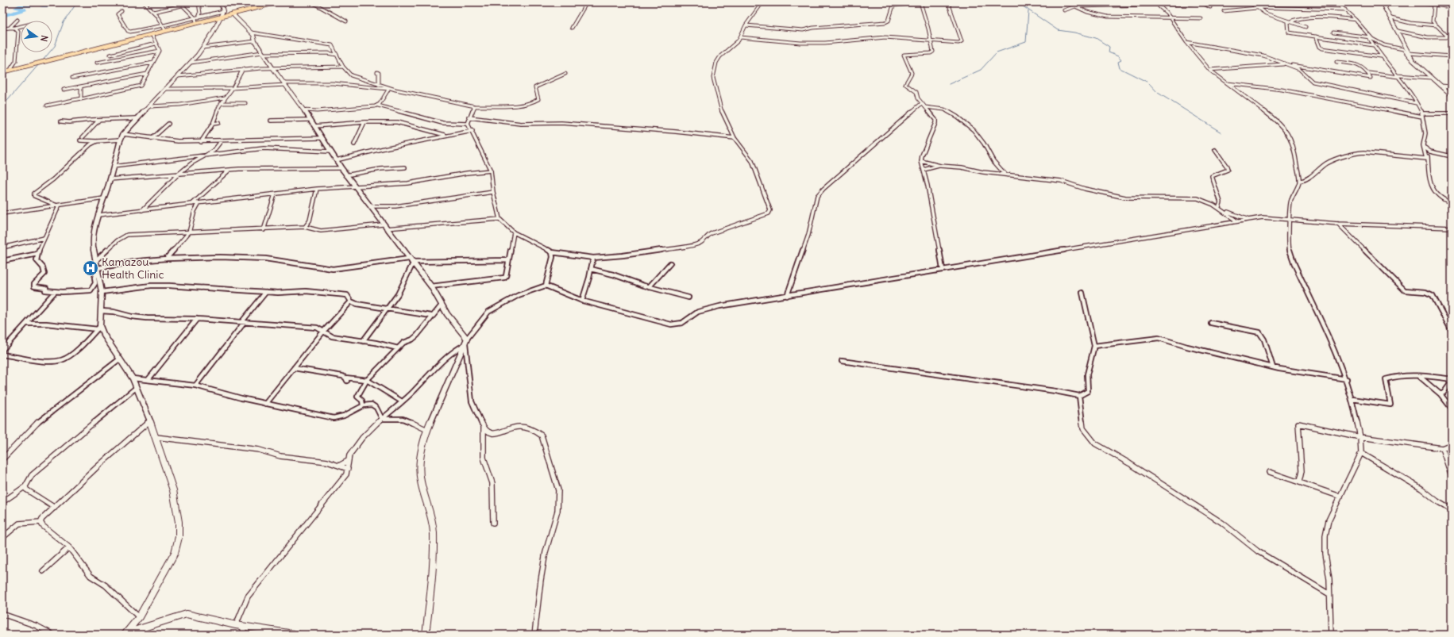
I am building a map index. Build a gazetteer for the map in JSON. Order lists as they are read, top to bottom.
{
  "places": {
    "hospital": ["Kamazou Health Clinic"]
  },
  "north": "right"
}
